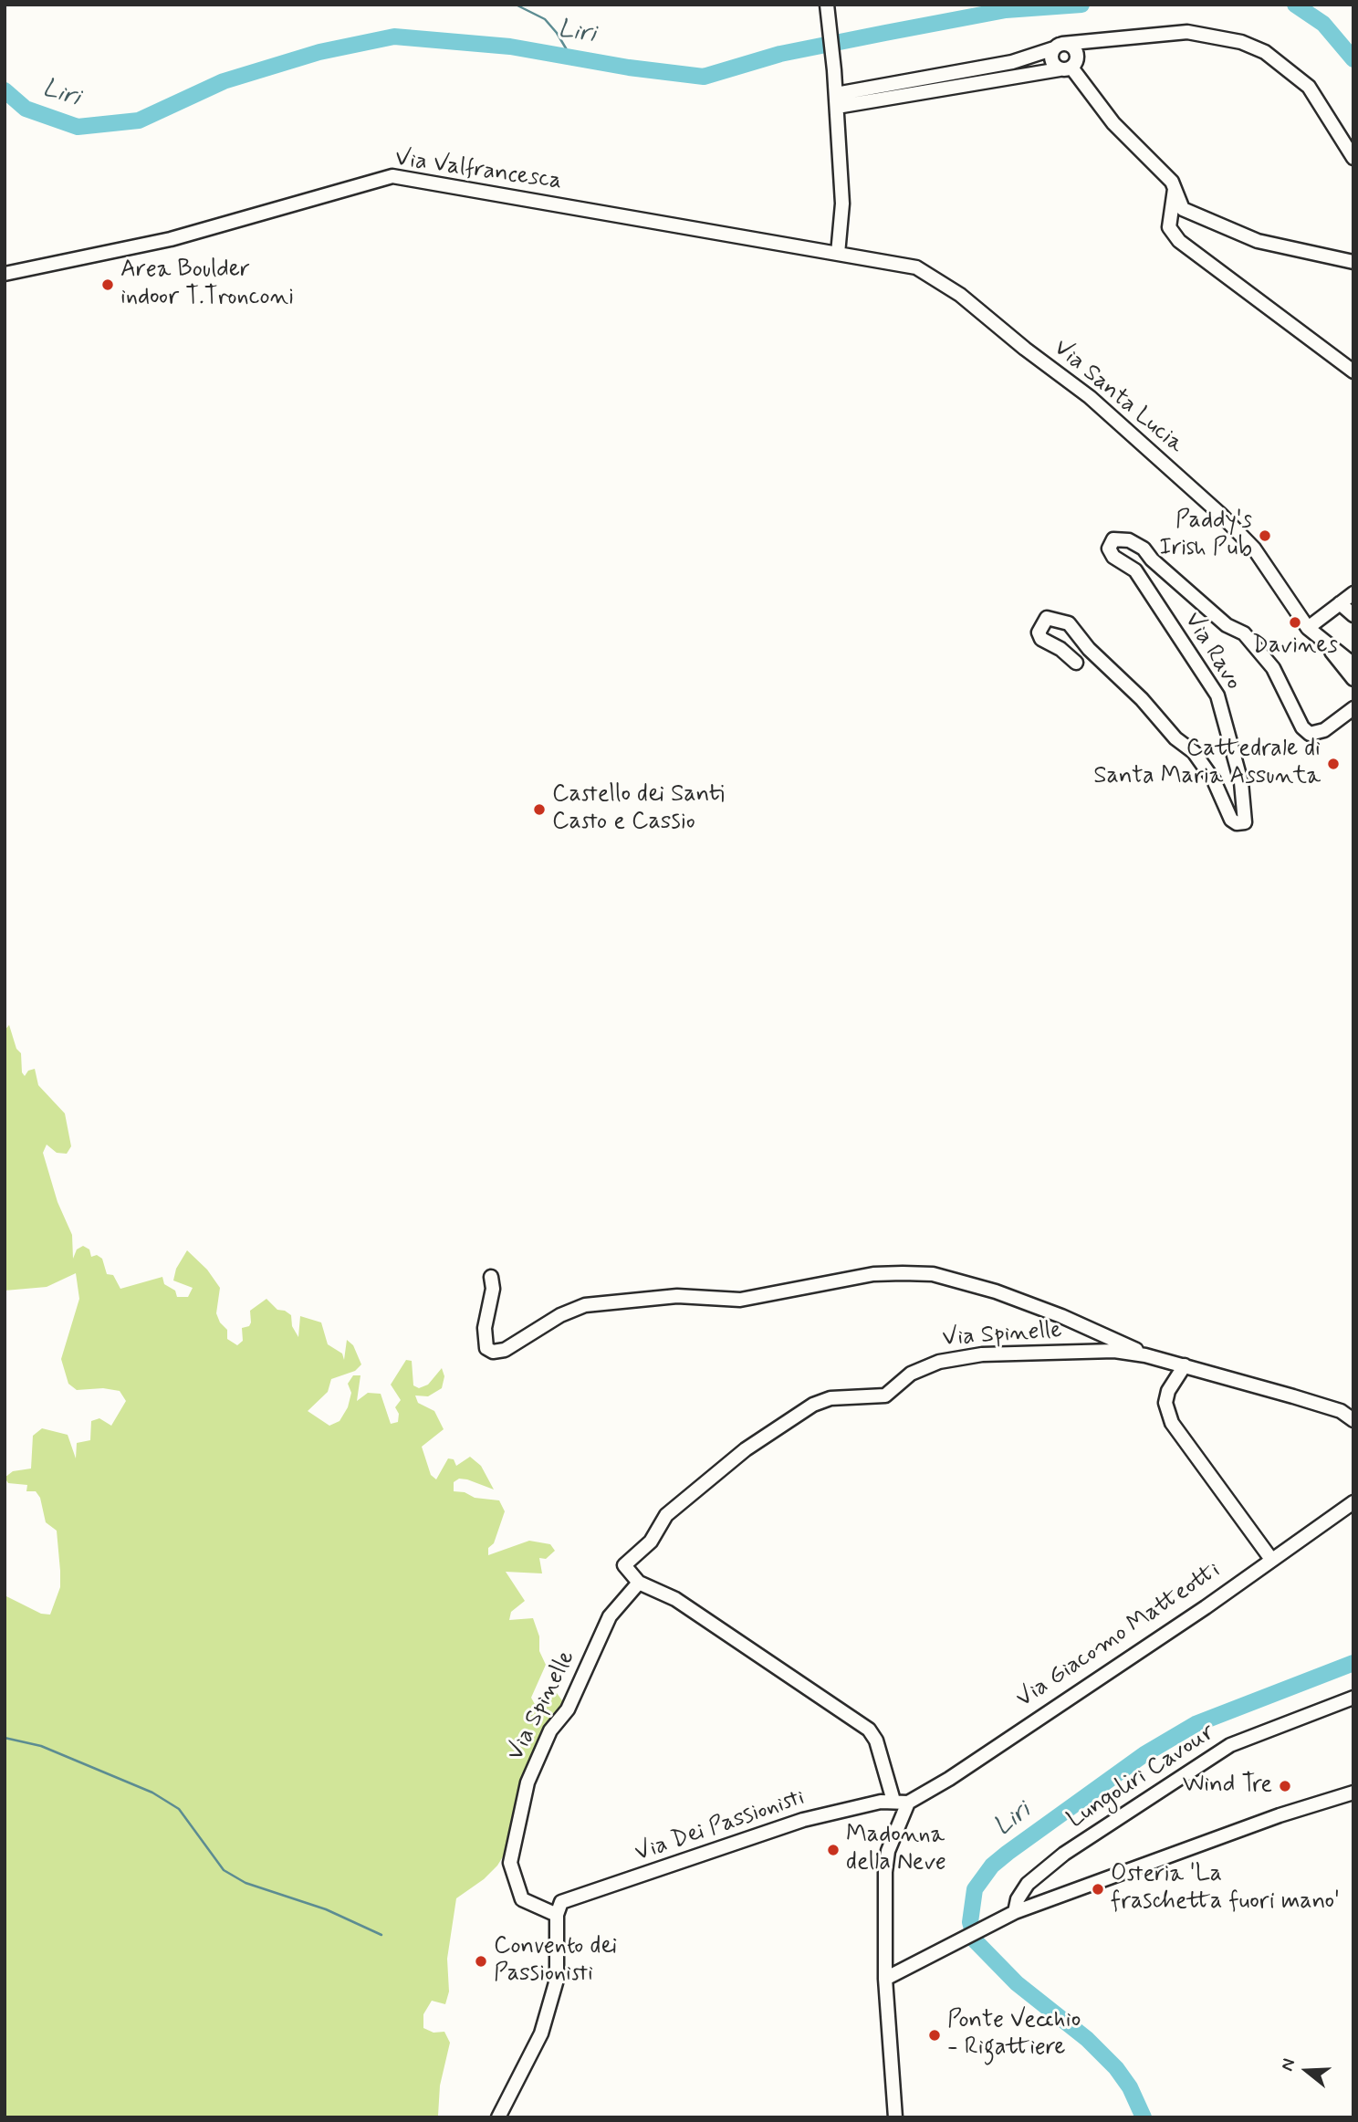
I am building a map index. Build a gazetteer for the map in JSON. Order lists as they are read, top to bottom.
{
  "streets": {
    "street": [
      "Via Valfrancesca",
      "Via Santa Lucia",
      "Via Ravo",
      "Via Spinelle",
      "Via Giacomo Matteotti",
      "Lungoliri Cavour",
      "Via Dei Passionisti"
    ]
  },
  "crossings": [
    ["Via Valfrancesca", "Via Santa Lucia"],
    ["Via Spinelle", "Via Dei Passionisti"],
    ["Via Giacomo Matteotti", "Via Dei Passionisti"]
  ],
  "water": ["Liri"],
  "places": [
    "Area Boulder indoor T.Tronconi",
    "Paddy's Irish Pub",
    "Davines",
    "Cattedrale di Santa Maria Assunta",
    "Castello dei Santi Casto e Cassio",
    "Wind Tre",
    "Madonna della Neve",
    "Osteria 'La fraschetta fuori mano'",
    "Convento dei Passionisti",
    "Ponte Vecchio - Rigattiere"
  ],
  "north": "left"
}
